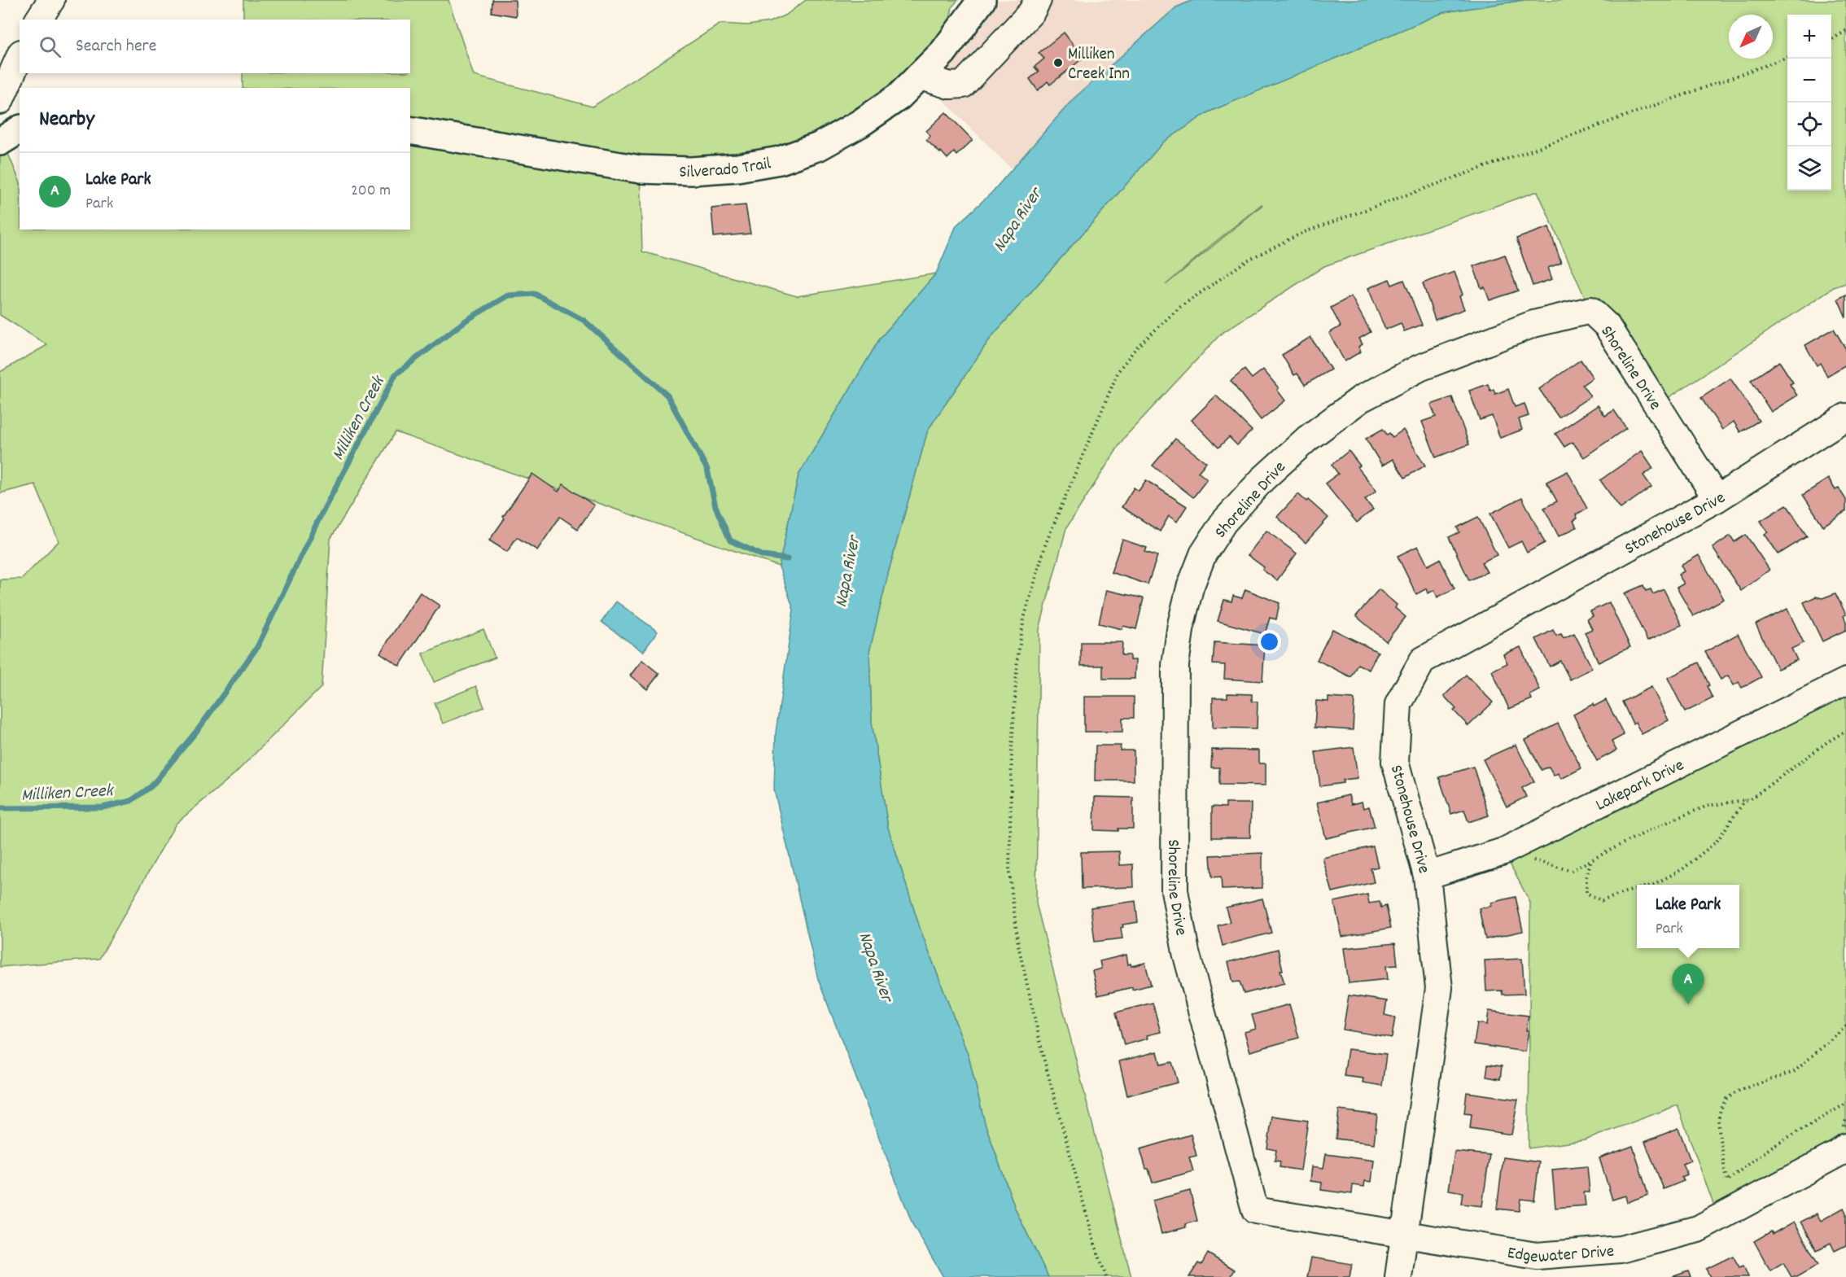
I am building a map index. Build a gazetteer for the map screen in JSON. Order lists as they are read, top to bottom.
{
  "streets": {
    "main road": ["Silverado Trail"],
    "street": [
      "Shoreline Drive",
      "Stonehouse Drive",
      "Lakepark Drive",
      "Edgewater Drive"
    ]
  },
  "crossings": [
    ["Shoreline Drive", "Stonehouse Drive"],
    ["Shoreline Drive", "Edgewater Drive"],
    ["Stonehouse Drive", "Lakepark Drive"],
    ["Stonehouse Drive", "Edgewater Drive"]
  ],
  "water": ["Napa River", "Milliken Creek"],
  "places": ["Milliken Creek Inn"],
  "north": "bottom left",
  "page": {
    "map_buttons": ["+", "−"],
    "search": "Search here",
    "heading": "Nearby",
    "list": [
      {
        "mark": "A",
        "name": "Lake Park",
        "note": "Park",
        "value": "200 m"
      }
    ],
    "popup": ["Lake Park", "Park"],
    "pins": "A"
  }
}
